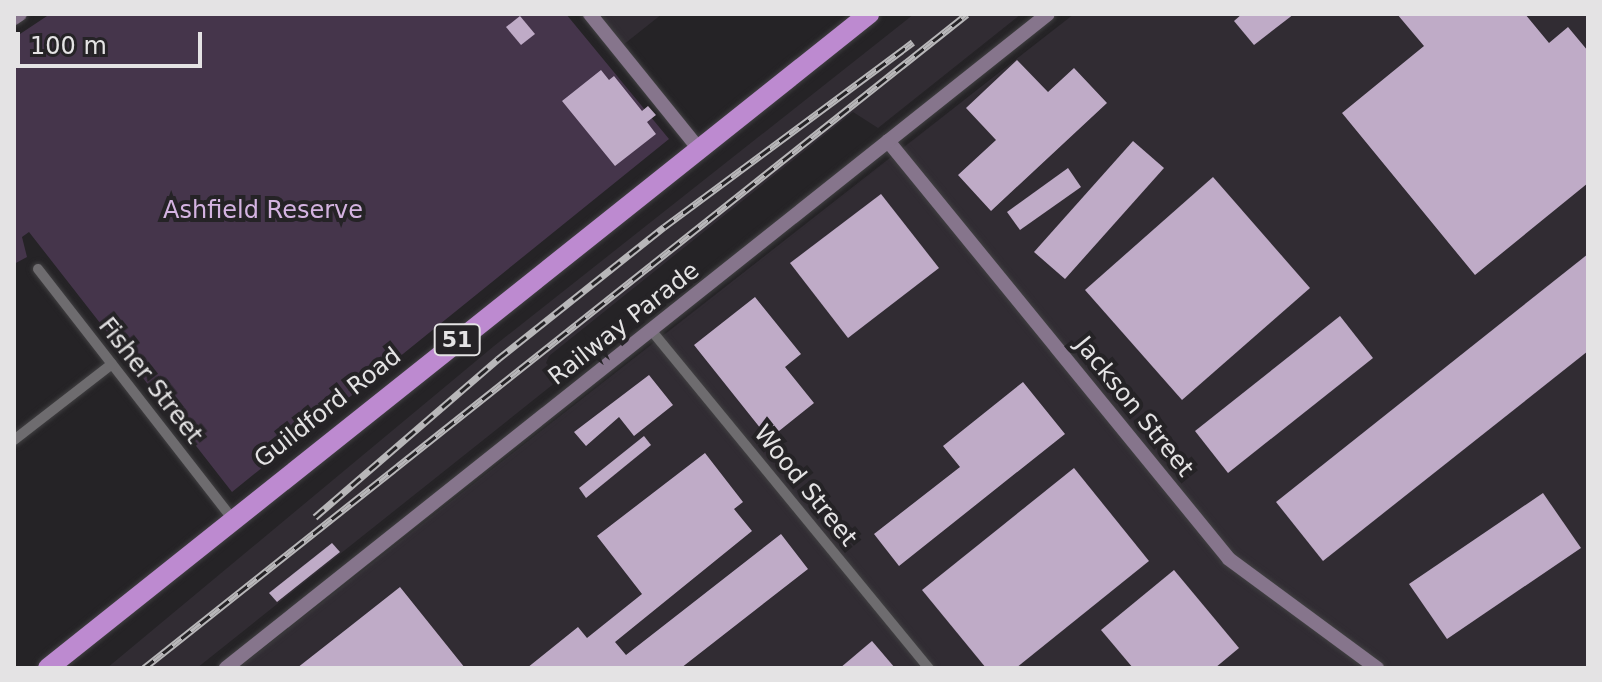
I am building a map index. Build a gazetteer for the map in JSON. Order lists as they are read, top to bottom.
{
  "streets": {
    "highway": ["51", "Guildford Road"],
    "street": [
      "Railway Parade",
      "Fisher Street",
      "Jackson Street",
      "Wood Street"
    ]
  },
  "crossings": [
    ["Railway Parade", "Jackson Street"],
    ["Railway Parade", "Wood Street"],
    ["Fisher Street", "Guildford Road"]
  ],
  "parks": ["Ashfield Reserve"],
  "scale_bar": "100 m"
}
